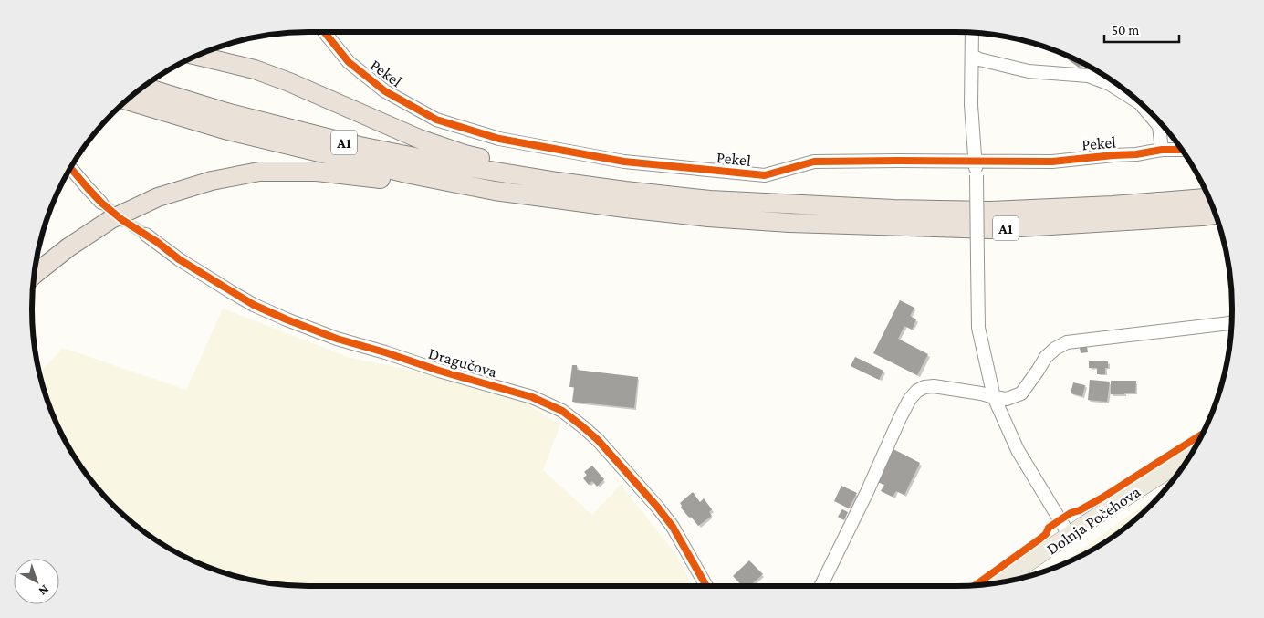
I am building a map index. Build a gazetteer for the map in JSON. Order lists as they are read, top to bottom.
{
  "streets": {
    "highway": ["A1"],
    "main road": ["Dolnja Počehova"],
    "street": ["Pekel", "Dragučova"]
  },
  "scale_bar": "50 m",
  "north": "bottom right"
}
